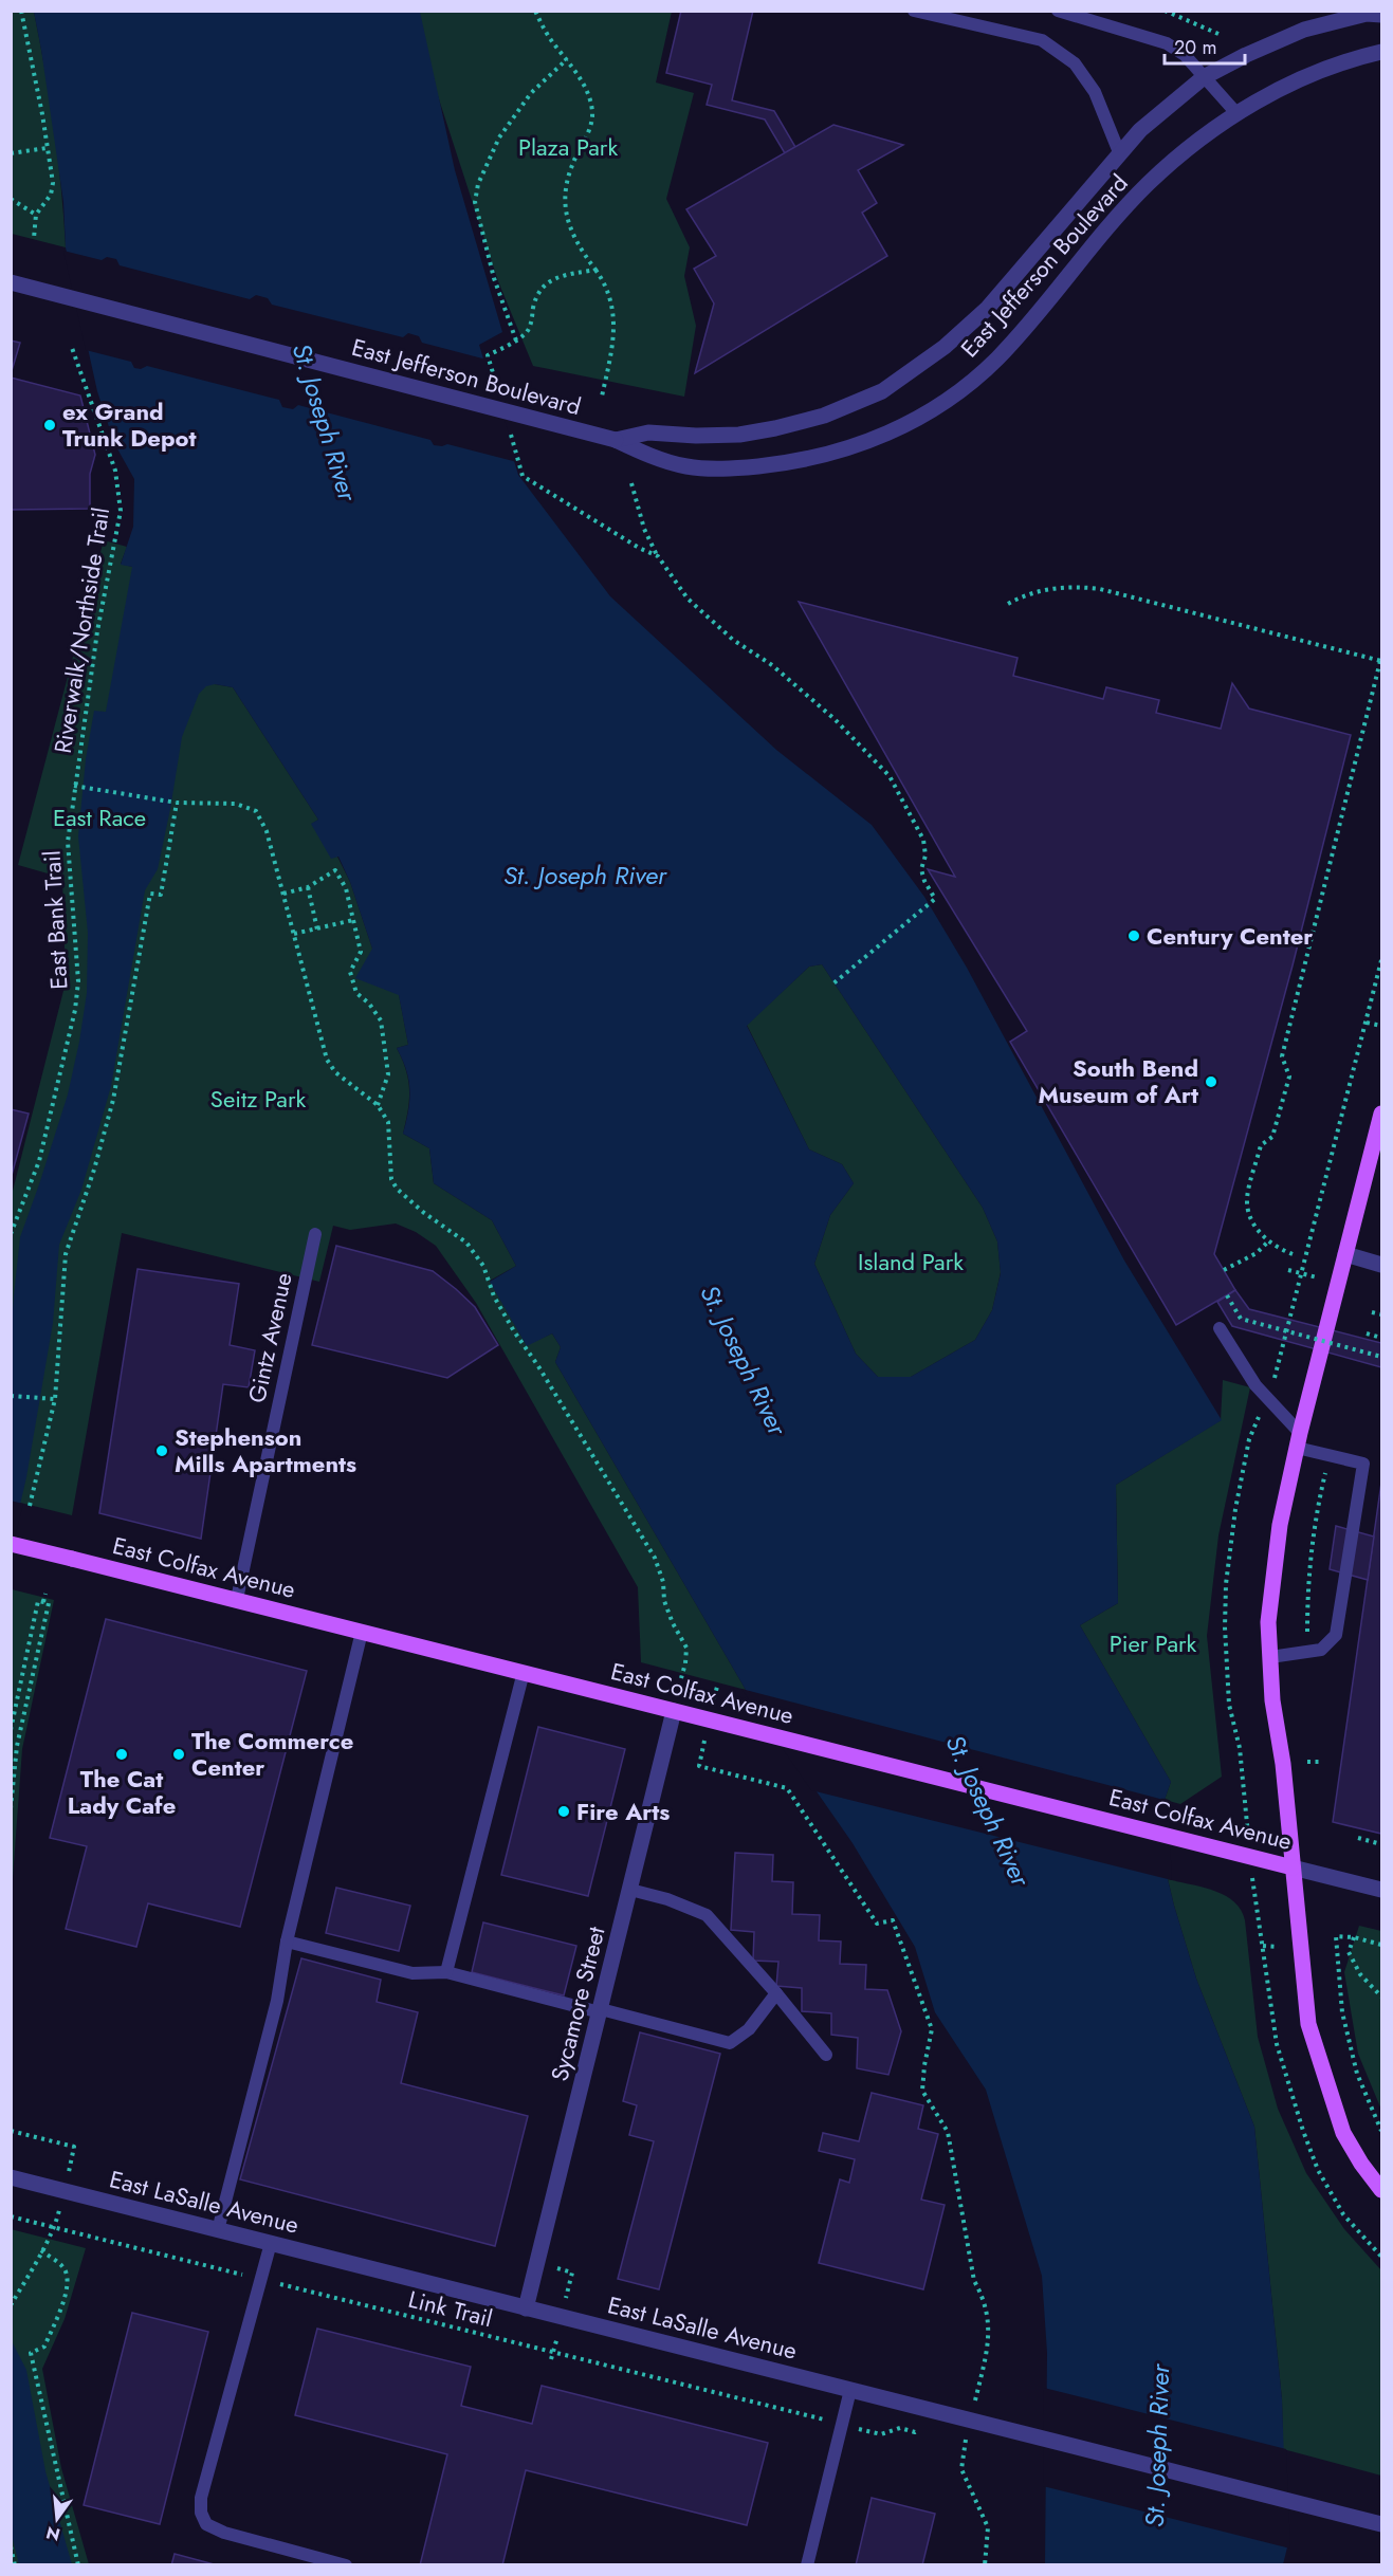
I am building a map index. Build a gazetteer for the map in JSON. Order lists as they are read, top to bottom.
{
  "streets": {
    "main road": ["East Colfax Avenue"],
    "street": ["East Jefferson Boulevard", "Sycamore Street", "East LaSalle Avenue"],
    "lane": ["Gintz Avenue"],
    "path": ["Riverwalk/Northside Trail", "East Bank Trail", "Link Trail"]
  },
  "crossings": [
    ["Riverwalk/Northside Trail", "East Bank Trail"],
    ["Gintz Avenue", "East Colfax Avenue"],
    ["East Colfax Avenue", "Sycamore Street"],
    ["Sycamore Street", "East LaSalle Avenue"]
  ],
  "water": ["St. Joseph River"],
  "parks": [
    "Plaza Park",
    "East Race",
    "Seitz Park",
    "Island Park",
    "Pier Park"
  ],
  "places": [
    "ex Grand Trunk Depot",
    "Century Center",
    "South Bend Museum of Art",
    "Stephenson Mills Apartments",
    "The Cat Lady Cafe",
    "The Commerce Center",
    "Fire Arts"
  ],
  "scale_bar": "20 m",
  "north": "bottom"
}
